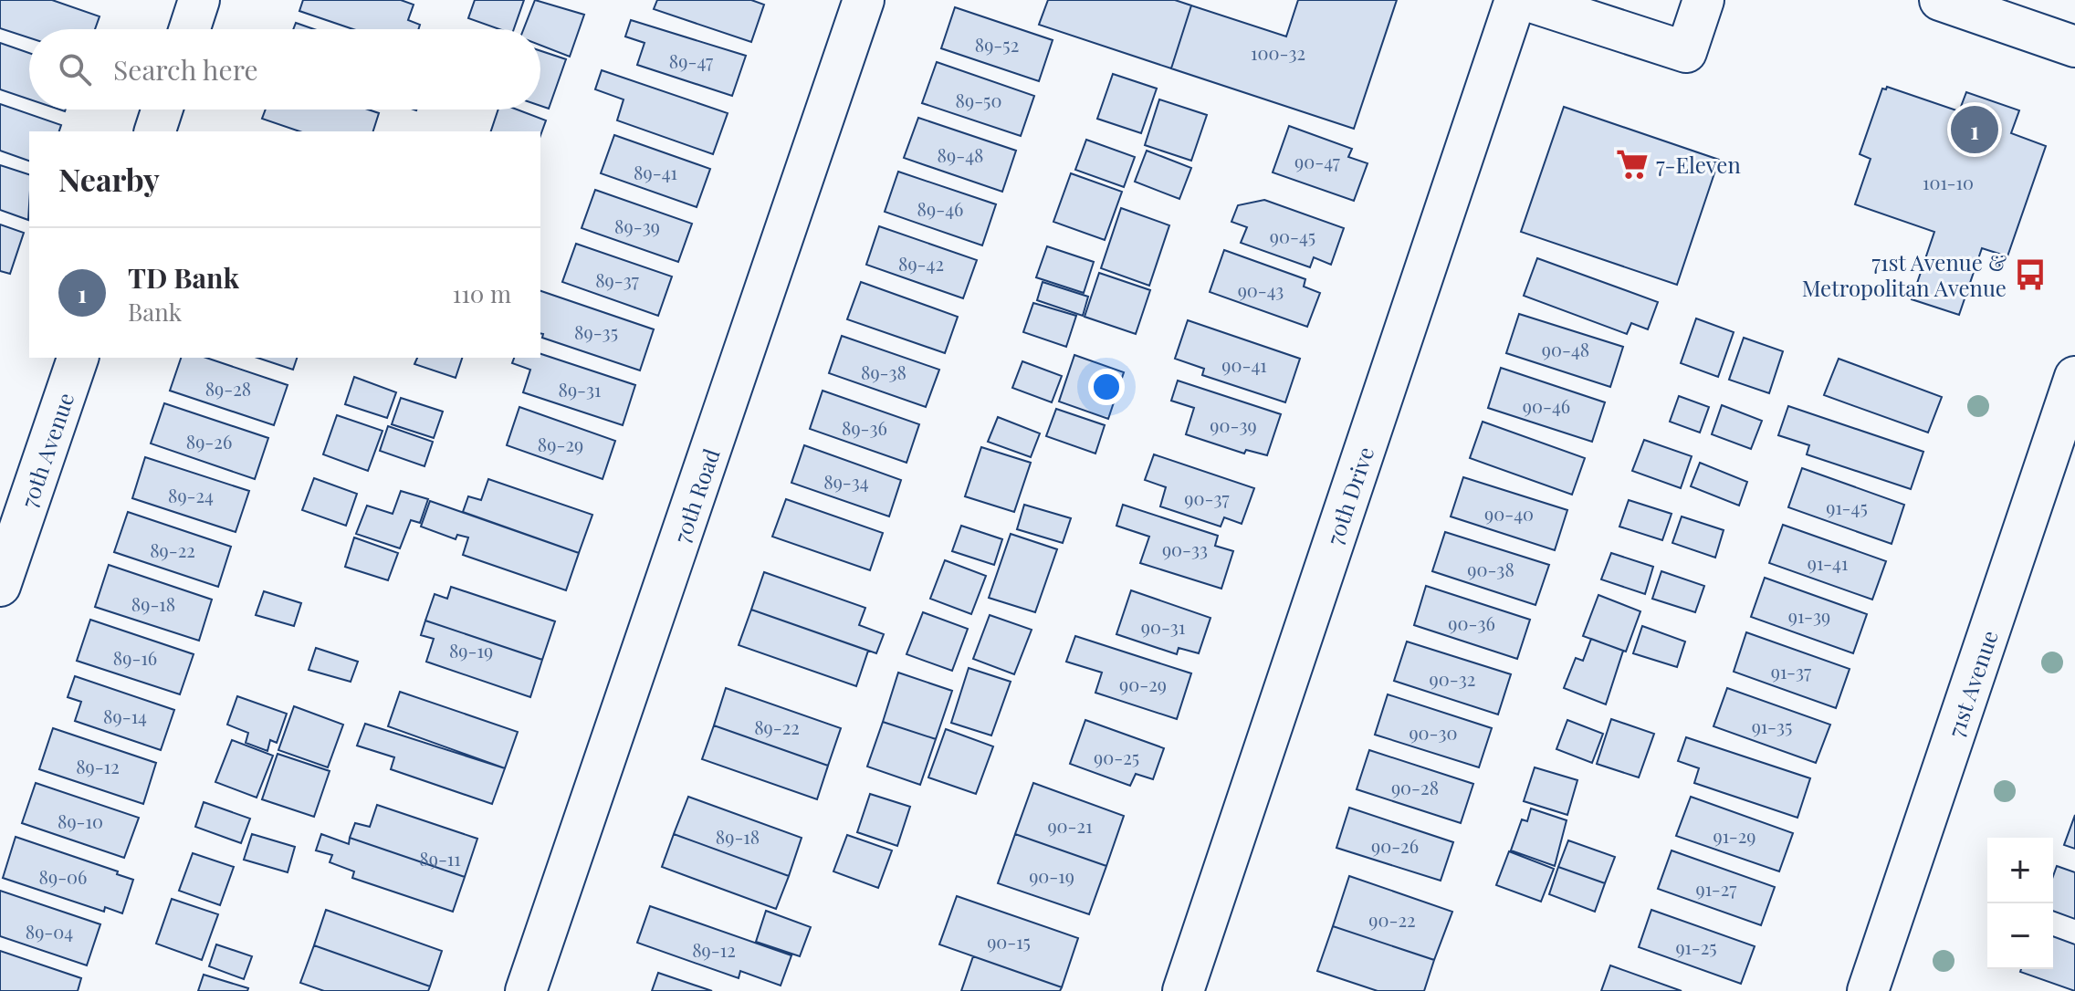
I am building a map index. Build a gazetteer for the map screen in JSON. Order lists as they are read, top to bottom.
{
  "streets": {
    "street": [
      "70th Avenue",
      "70th Road",
      "70th Drive",
      "71st Avenue"
    ]
  },
  "places": {
    "supermarket": ["7-Eleven"],
    "bus stop": ["71st Avenue & Metropolitan Avenue"]
  },
  "house_numbers": [
    "89-52",
    "100-32",
    "89-47",
    "89-50",
    "89-48",
    "90-47",
    "89-41",
    "101-10",
    "89-46",
    "89-39",
    "90-45",
    "89-42",
    "89-37",
    "90-43",
    "89-35",
    "90-48",
    "90-41",
    "89-38",
    "89-28",
    "89-31",
    "90-46",
    "90-39",
    "89-36",
    "89-26",
    "89-29",
    "89-34",
    "89-24",
    "90-37",
    "91-45",
    "90-40",
    "90-33",
    "89-22",
    "91-41",
    "90-38",
    "89-18",
    "91-39",
    "90-36",
    "90-31",
    "89-19",
    "89-16",
    "91-37",
    "90-32",
    "90-29",
    "89-14",
    "91-35",
    "89-22",
    "90-30",
    "90-25",
    "89-12",
    "90-28",
    "89-10",
    "90-21",
    "91-29",
    "89-18",
    "90-26",
    "89-11",
    "90-19",
    "89-06",
    "91-27",
    "90-22",
    "89-04",
    "90-15",
    "91-25",
    "89-12"
  ],
  "page": {
    "search": "Search here",
    "pins": "1",
    "heading": "Nearby",
    "list": [
      {
        "mark": "1",
        "name": "TD Bank",
        "note": "Bank",
        "value": "110 m"
      }
    ],
    "map_buttons": ["+", "−"]
  }
}
